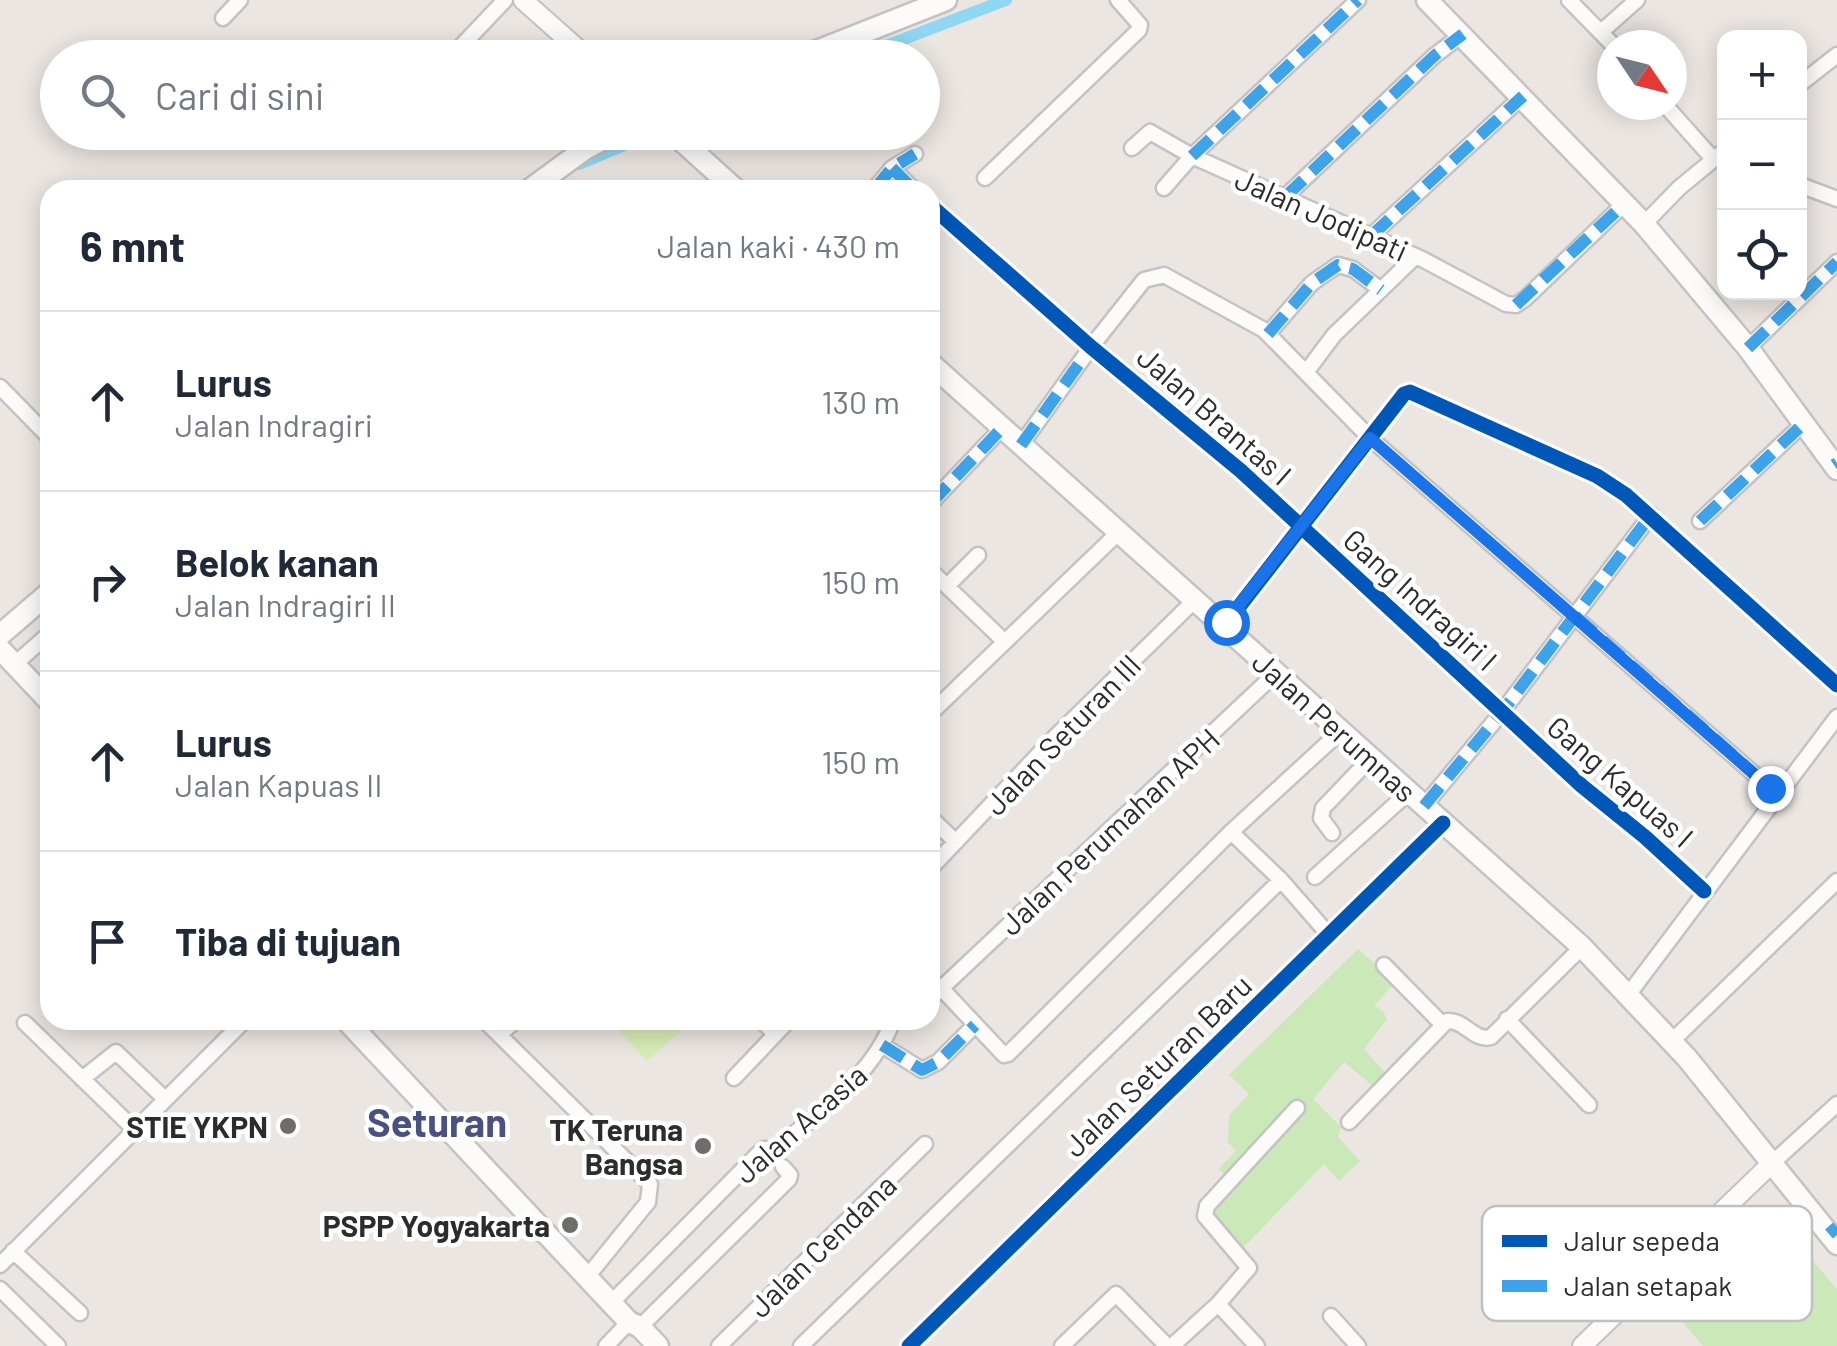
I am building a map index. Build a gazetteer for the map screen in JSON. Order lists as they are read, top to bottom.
{
  "streets": {
    "main road": ["Jalan Perumnas"],
    "street": [
      "Jalan Jodipati",
      "Jalan Brantas I",
      "Gang Indragiri I",
      "Jalan Seturan III",
      "Gang Kapuas I",
      "Jalan Perumahan APH",
      "Jalan Seturan Baru",
      "Jalan Acasia",
      "Jalan Cendana"
    ]
  },
  "crossings": [
    ["Jalan Brantas I", "Gang Indragiri I"],
    ["Gang Indragiri I", "Gang Kapuas I"],
    ["Jalan Perumnas", "Jalan Seturan III"],
    ["Jalan Perumnas", "Jalan Perumahan APH"],
    ["Jalan Perumnas", "Jalan Seturan Baru"]
  ],
  "districts": ["Seturan"],
  "places": ["STIE YKPN", "TK Teruna Bangsa", "PSPP Yogyakarta"],
  "legend": ["Jalur sepeda", "Jalan setapak"],
  "north": "bottom right",
  "page": {
    "map_buttons": ["+", "−"],
    "search": "Cari di sini",
    "heading": ["6 mnt", "Jalan kaki · 430 m"],
    "list": [
      ["Lurus", "Jalan Indragiri", "130 m"],
      ["Belok kanan", "Jalan Indragiri II", "150 m"],
      ["Lurus", "Jalan Kapuas II", "150 m"],
      "Tiba di tujuan"
    ]
  }
}
